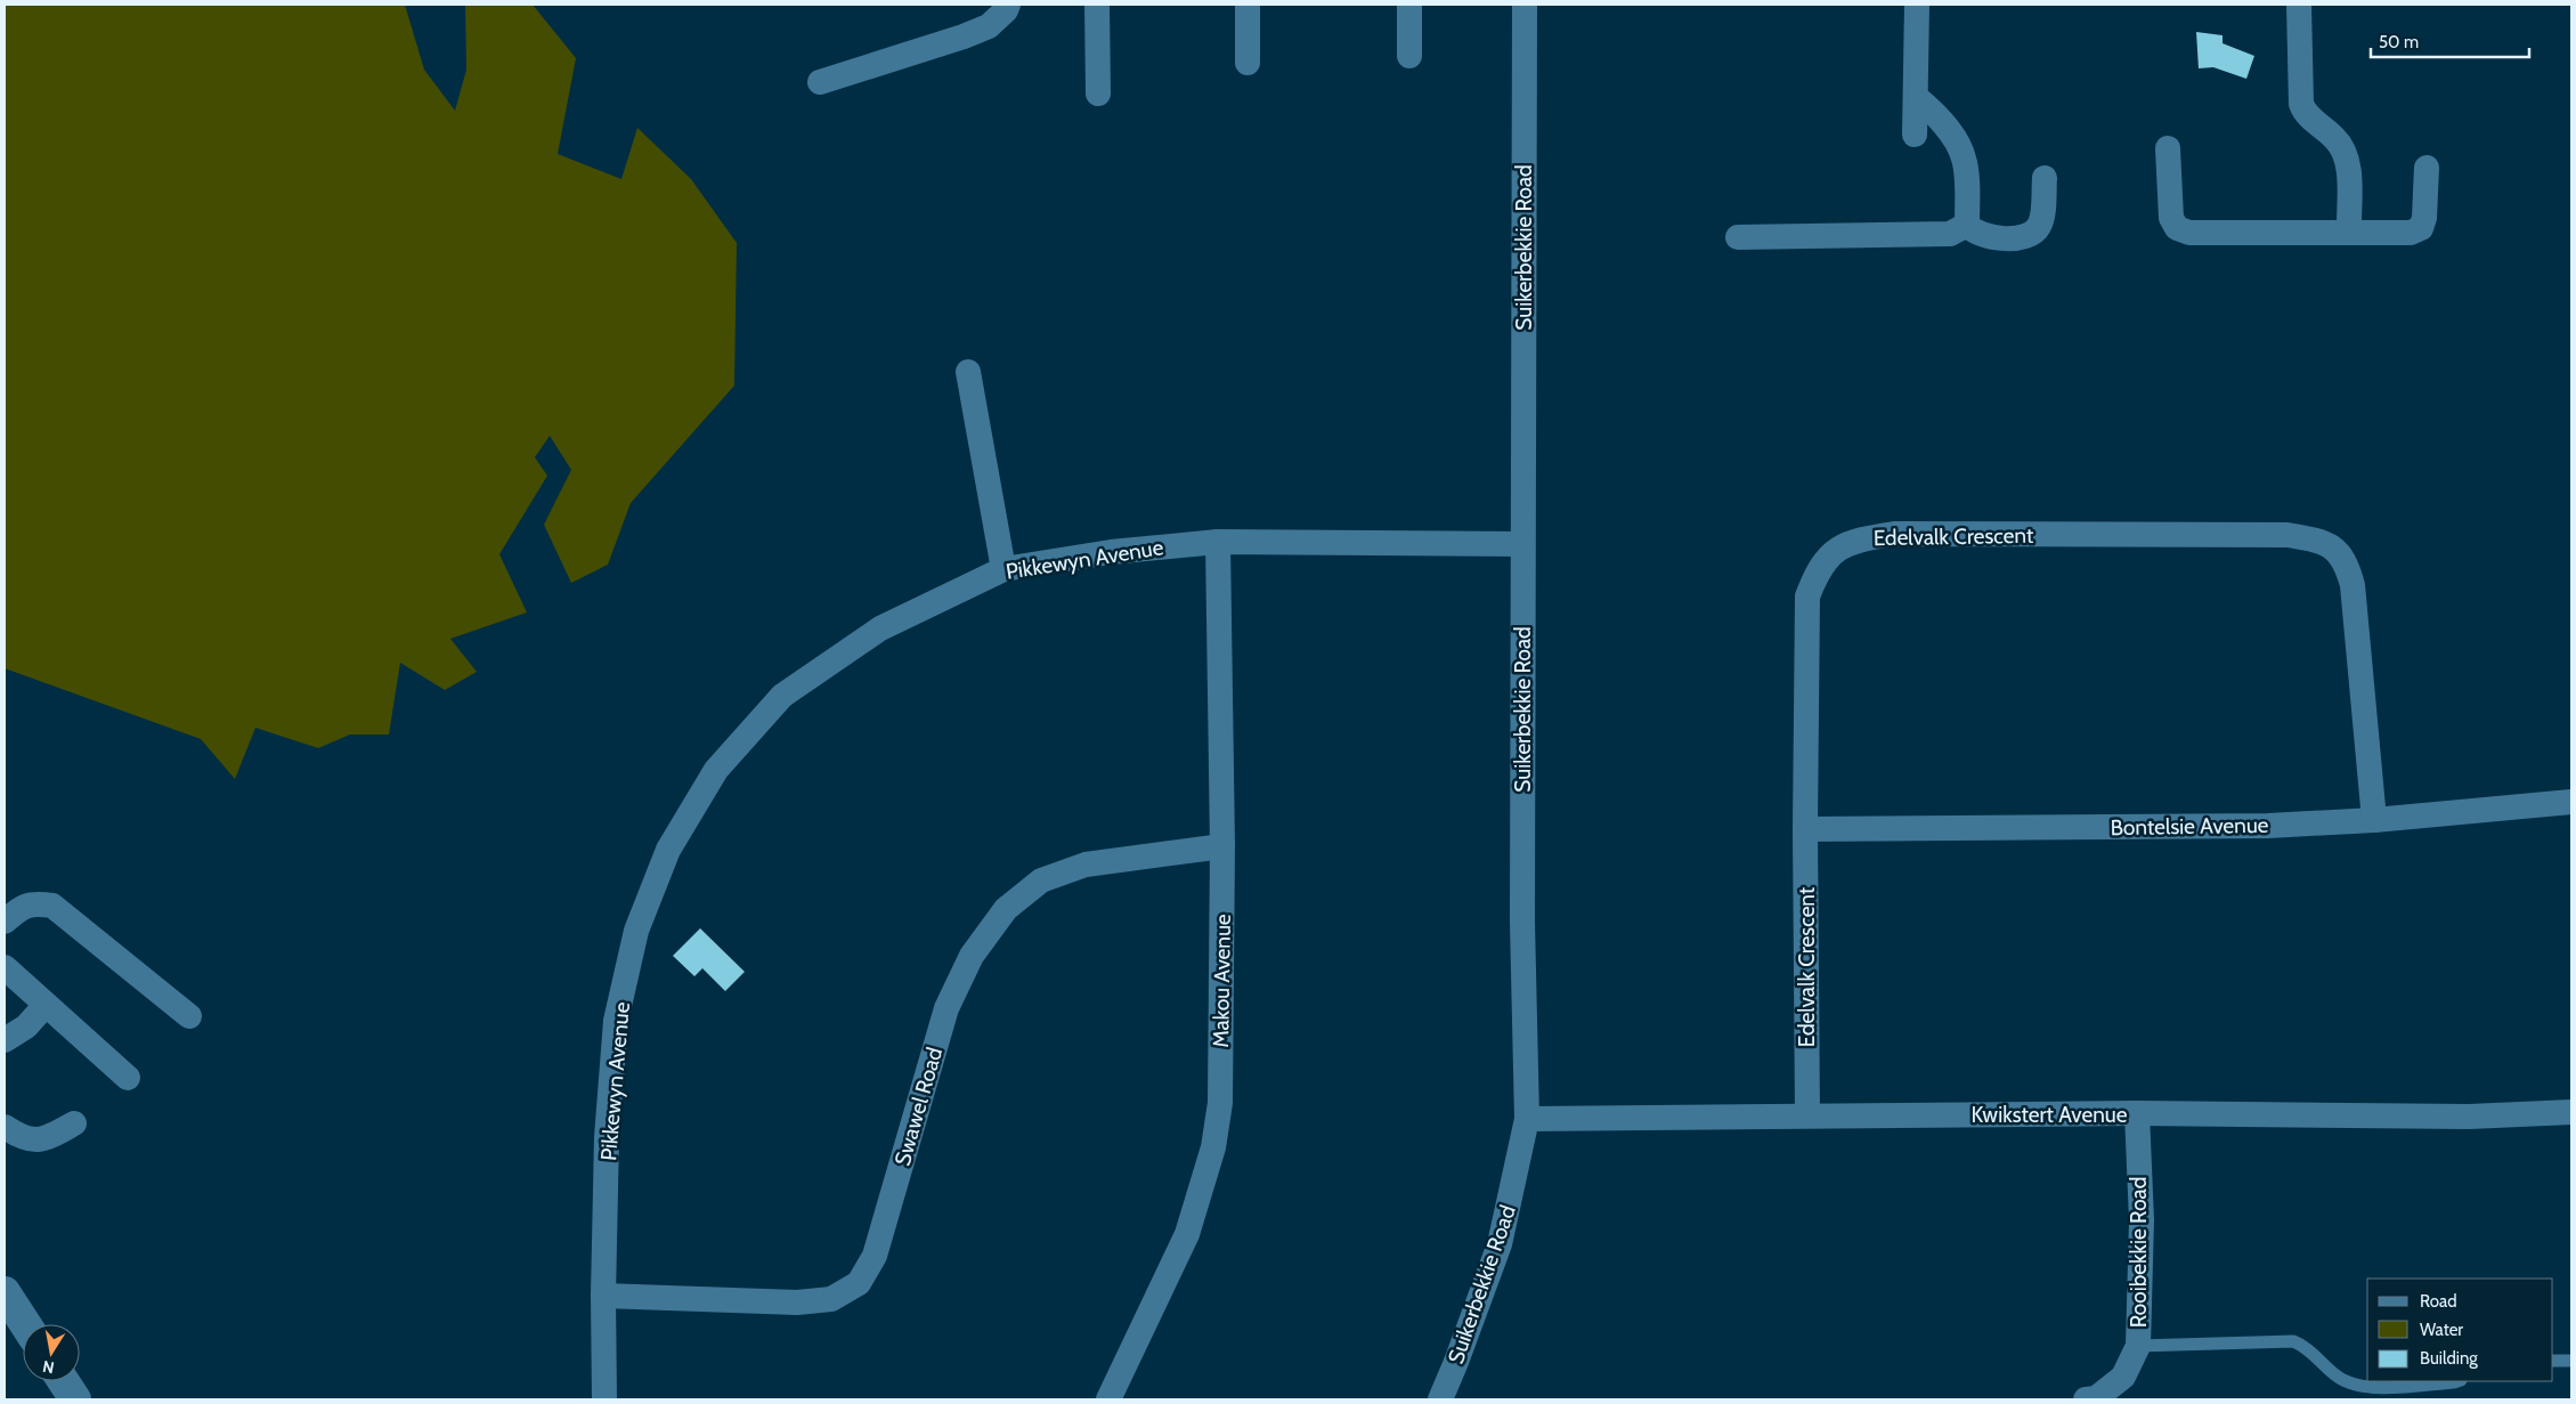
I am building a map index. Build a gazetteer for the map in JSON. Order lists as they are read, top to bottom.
{
  "streets": {
    "street": [
      "Suikerbekkie Road",
      "Edelvalk Crescent",
      "Pikkewyn Avenue",
      "Bontelsie Avenue",
      "Makou Avenue",
      "Swawel Road",
      "Kwikstert Avenue",
      "Rooibekkie Road"
    ]
  },
  "crossings": [
    ["Suikerbekkie Road", "Pikkewyn Avenue"],
    ["Suikerbekkie Road", "Kwikstert Avenue"],
    ["Edelvalk Crescent", "Bontelsie Avenue"],
    ["Edelvalk Crescent", "Kwikstert Avenue"],
    ["Pikkewyn Avenue", "Makou Avenue"],
    ["Pikkewyn Avenue", "Swawel Road"],
    ["Makou Avenue", "Swawel Road"],
    ["Kwikstert Avenue", "Rooibekkie Road"]
  ],
  "legend": ["Road", "Water", "Building"],
  "scale_bar": "50 m",
  "north": "bottom"
}
